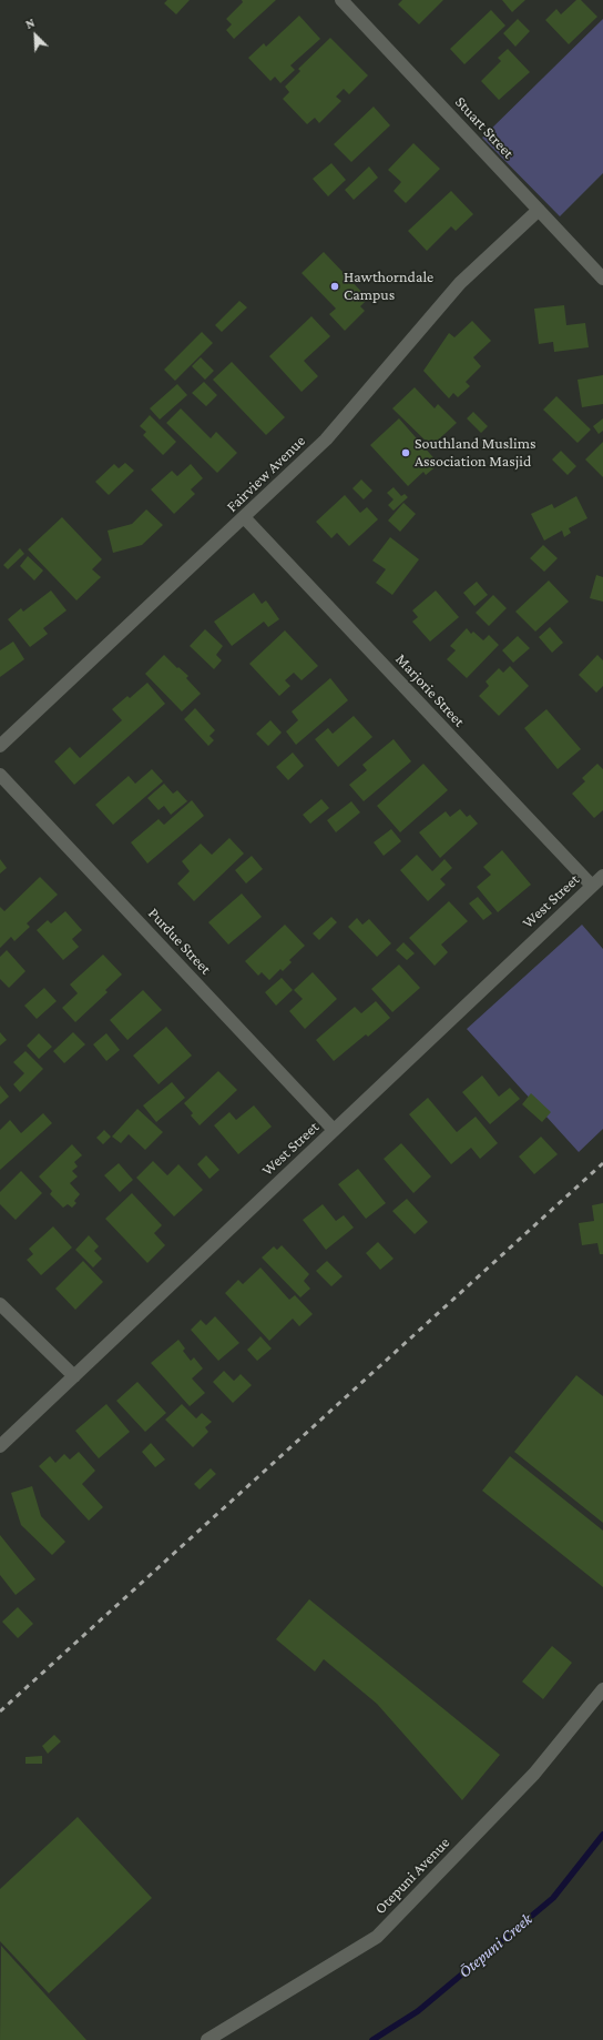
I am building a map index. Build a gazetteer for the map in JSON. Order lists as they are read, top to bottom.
{
  "streets": {
    "street": [
      "Stuart Street",
      "Fairview Avenue",
      "Marjorie Street",
      "West Street",
      "Purdue Street",
      "Otepuni Avenue"
    ]
  },
  "crossings": [
    ["Stuart Street", "Fairview Avenue"],
    ["Fairview Avenue", "Marjorie Street"],
    ["Marjorie Street", "West Street"],
    ["West Street", "Purdue Street"]
  ],
  "water": ["Ōtepuni Creek"],
  "places": ["Hawthorndale Campus", "Southland Muslims Association Masjid"],
  "north": "top left"
}
